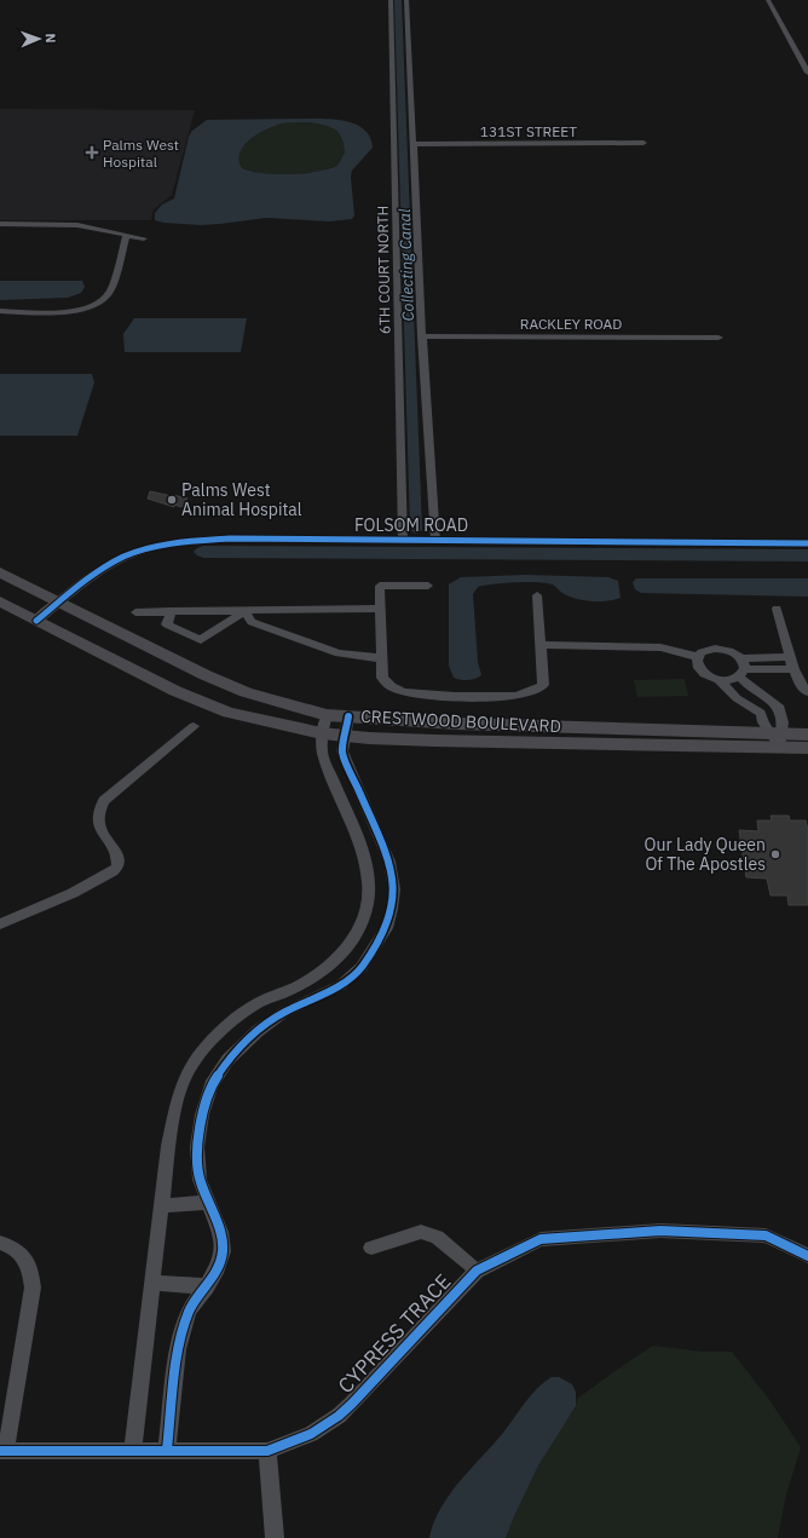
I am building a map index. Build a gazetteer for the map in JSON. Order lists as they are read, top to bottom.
{
  "streets": {
    "main road": ["CRESTWOOD BOULEVARD"],
    "street": [
      "131ST STREET",
      "6TH COURT NORTH",
      "RACKLEY ROAD",
      "FOLSOM ROAD",
      "CYPRESS TRACE"
    ]
  },
  "crossings": [
    ["6TH COURT NORTH", "FOLSOM ROAD"],
    ["FOLSOM ROAD", "CRESTWOOD BOULEVARD"]
  ],
  "water": ["Collecting Canal"],
  "places": {
    "health": ["Palms West Hospital"],
    "other": ["Palms West Animal Hospital", "Our Lady Queen Of The Apostles"]
  },
  "north": "right"
}
